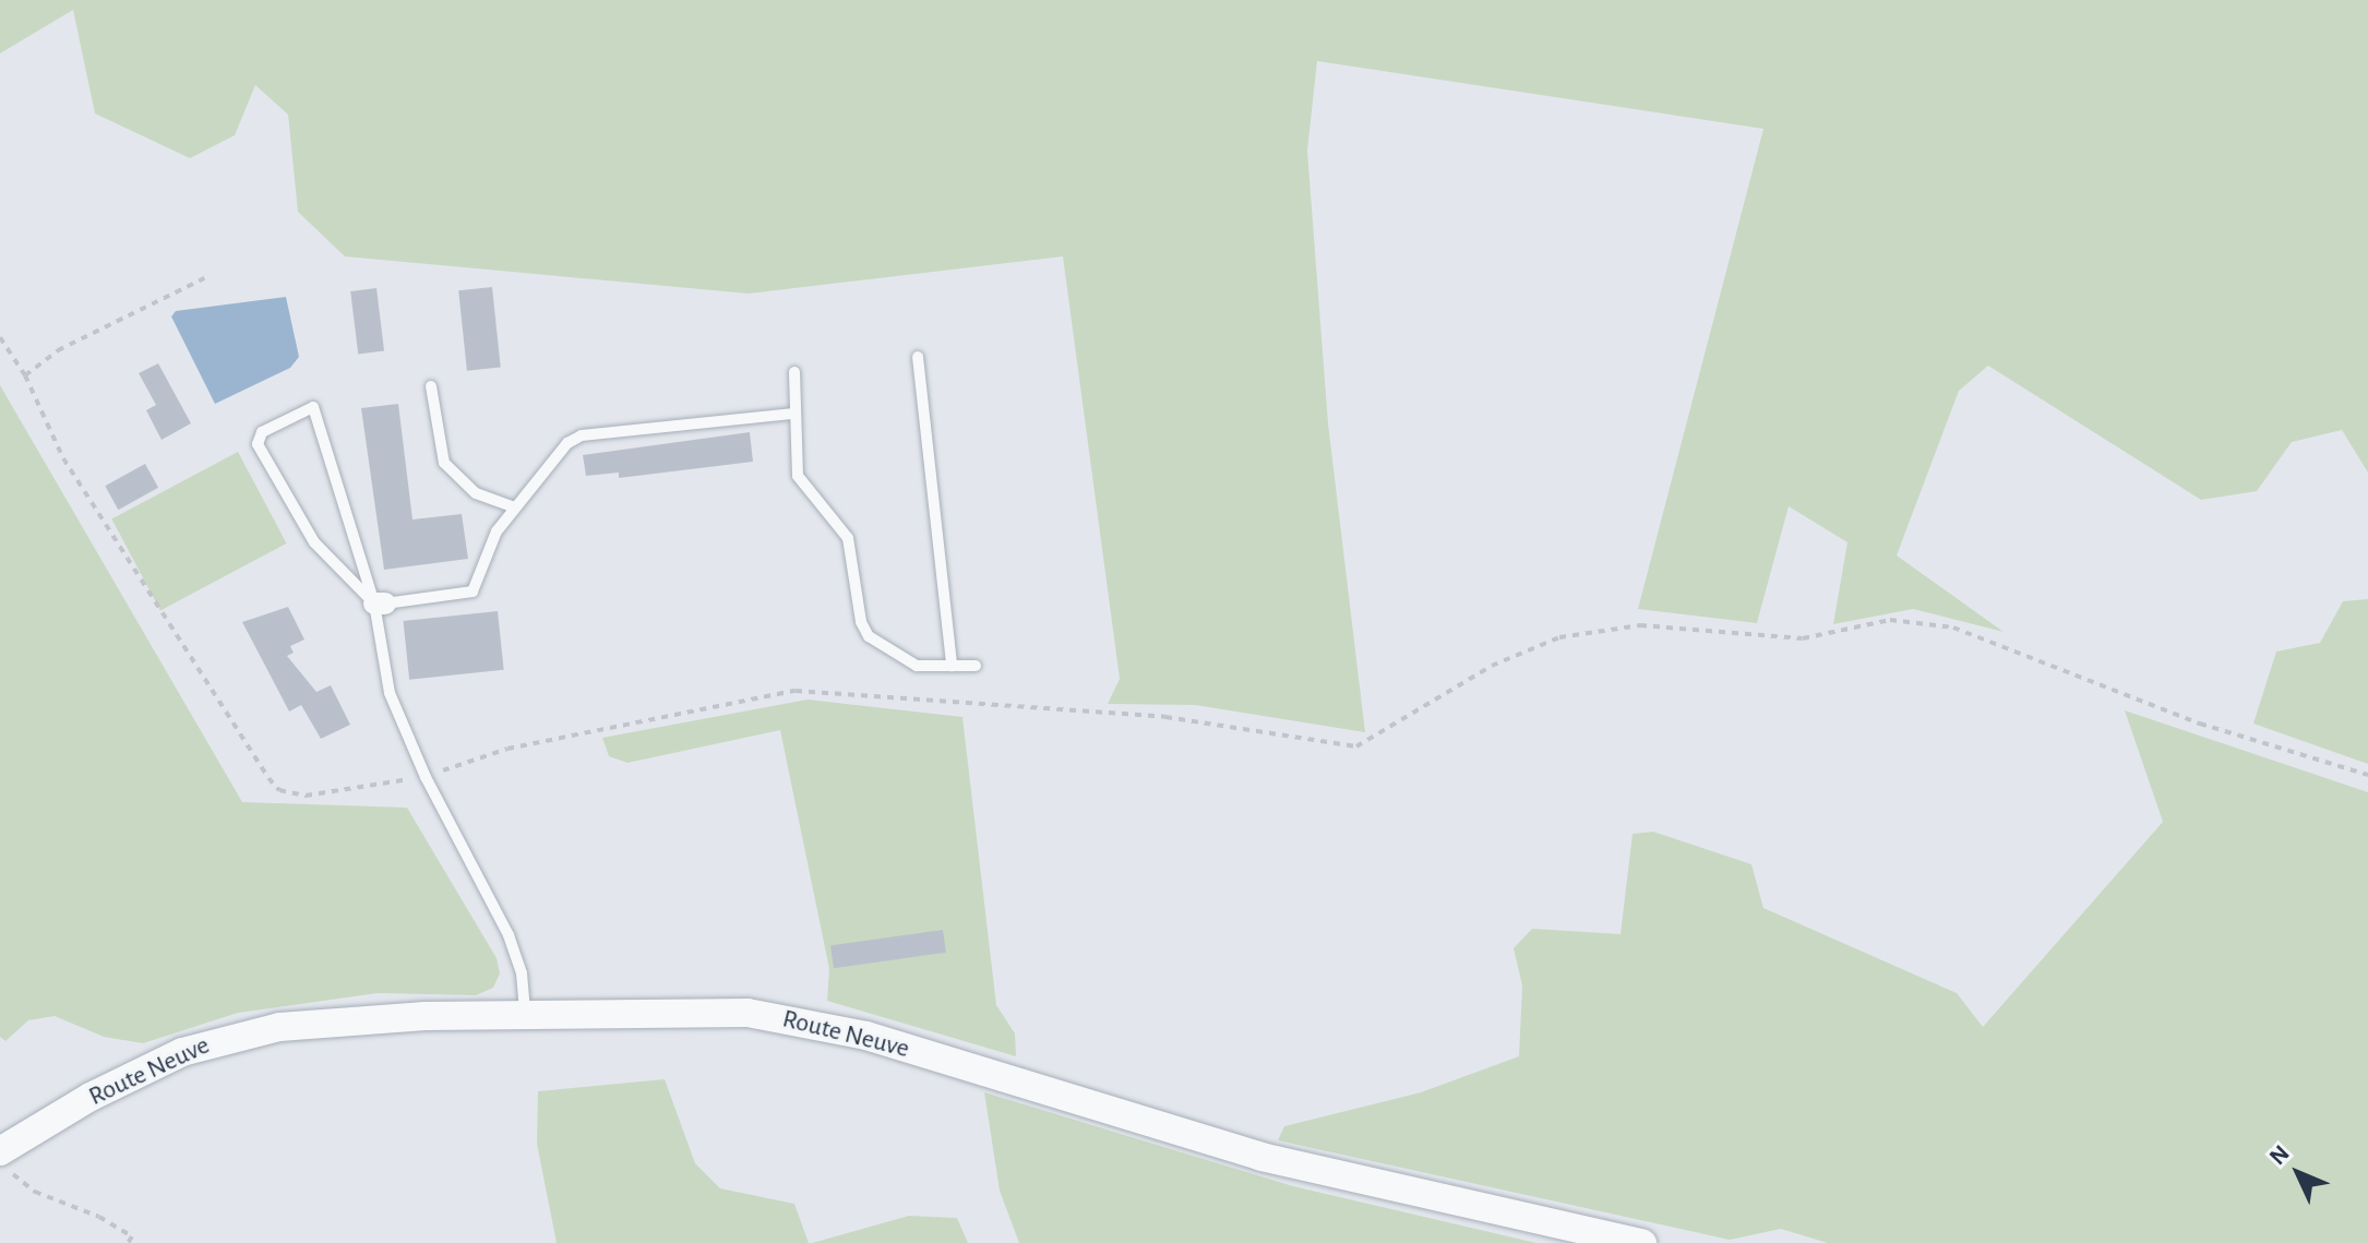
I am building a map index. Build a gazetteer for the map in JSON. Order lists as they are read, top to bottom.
{
  "streets": {
    "street": ["Route Neuve"]
  },
  "north": "top left"
}
